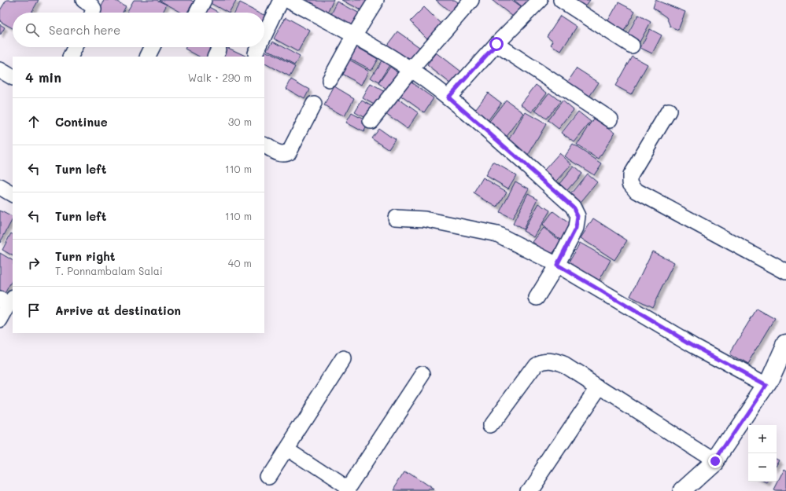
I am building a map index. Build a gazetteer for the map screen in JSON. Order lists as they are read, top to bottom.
{
  "page": {
    "search": "Search here",
    "heading": ["4 min", "Walk · 290 m"],
    "list": [
      ["Continue", "30 m"],
      ["Turn left", "110 m"],
      ["Turn left", "110 m"],
      ["Turn right", "T. Ponnambalam Salai", "40 m"],
      "Arrive at destination"
    ],
    "map_buttons": ["+", "−"]
  }
}
